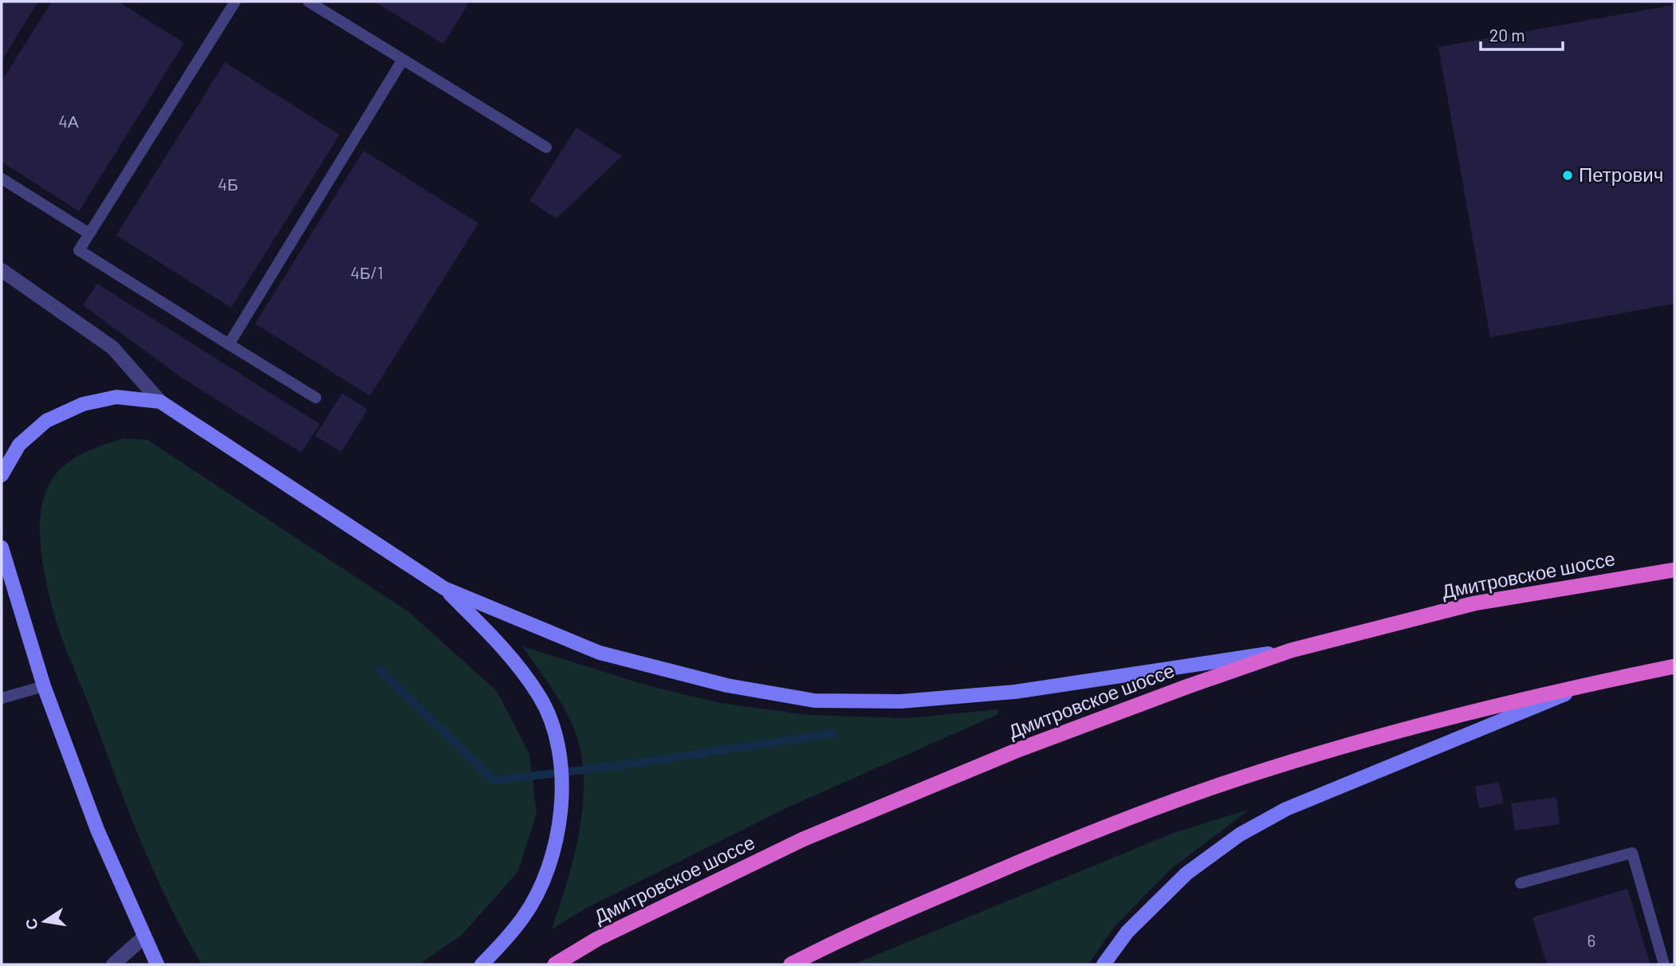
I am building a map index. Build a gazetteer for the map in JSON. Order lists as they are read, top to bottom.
{
  "streets": {
    "highway": ["Дмитровское шоссе"]
  },
  "places": ["Петрович"],
  "house_numbers": [
    "4А",
    "4Б",
    "4Б/1",
    "6"
  ],
  "scale_bar": "20 m",
  "north": "left"
}
